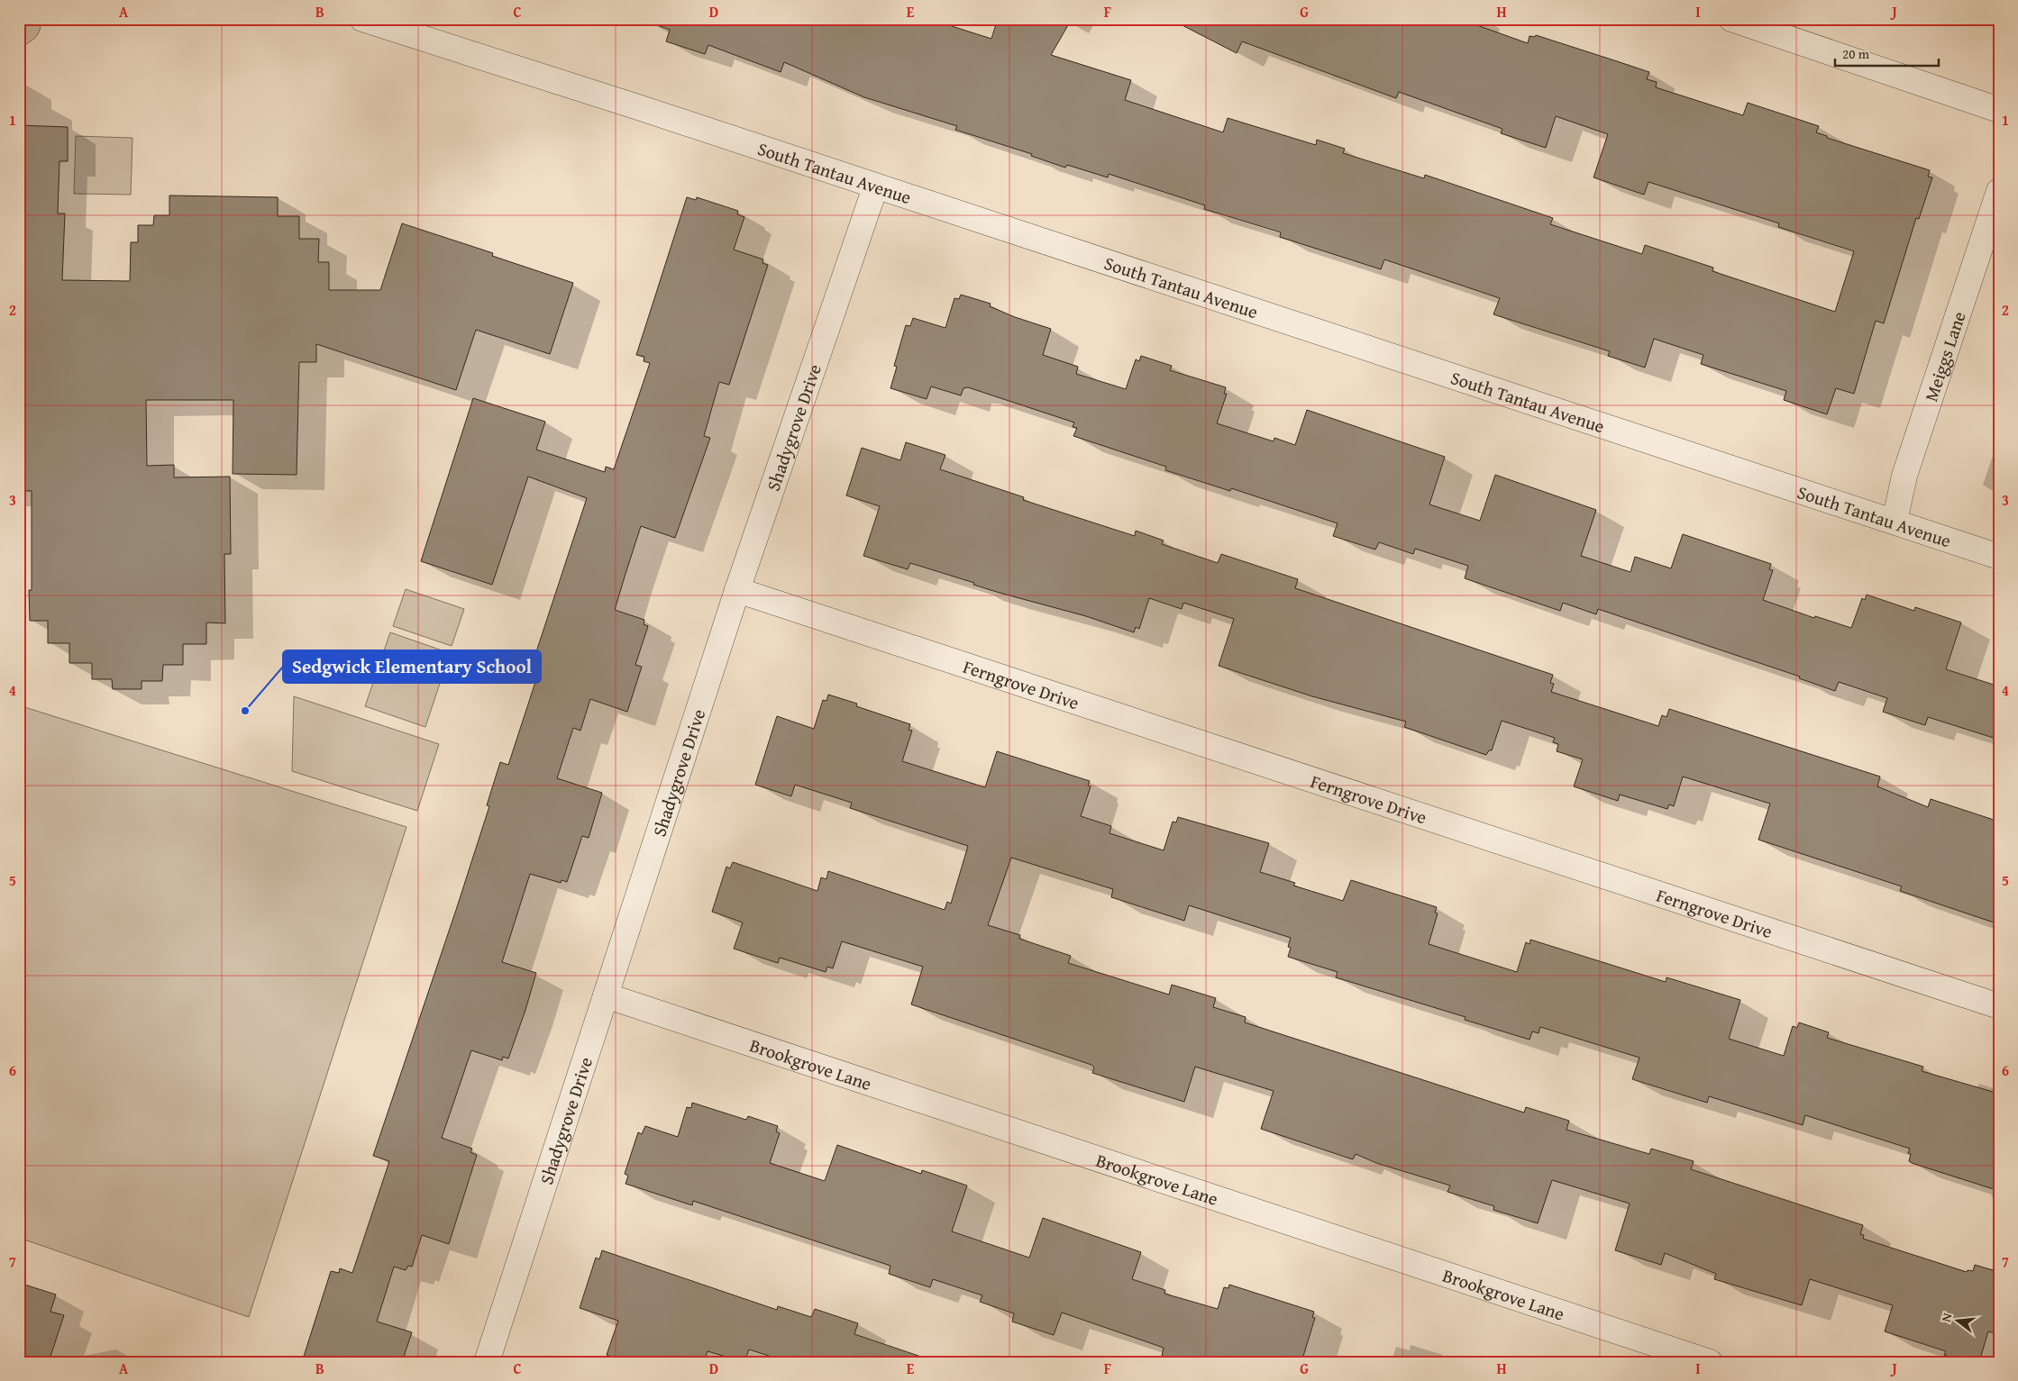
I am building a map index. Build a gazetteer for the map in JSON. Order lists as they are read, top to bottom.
{
  "streets": {
    "street": [
      "South Tantau Avenue",
      "Meiggs Lane",
      "Shadygrove Drive",
      "Ferngrove Drive",
      "Brookgrove Lane"
    ]
  },
  "crossings": [
    ["South Tantau Avenue", "Meiggs Lane"],
    ["South Tantau Avenue", "Shadygrove Drive"],
    ["Shadygrove Drive", "Ferngrove Drive"],
    ["Shadygrove Drive", "Brookgrove Lane"]
  ],
  "places": ["Sedgwick Elementary School"],
  "scale_bar": "20 m",
  "north": "left",
  "grid": {
    "columns": [
      "A",
      "B",
      "C",
      "D",
      "E",
      "F",
      "G",
      "H",
      "I",
      "J"
    ],
    "rows": [
      "1",
      "2",
      "3",
      "4",
      "5",
      "6",
      "7"
    ]
  }
}
